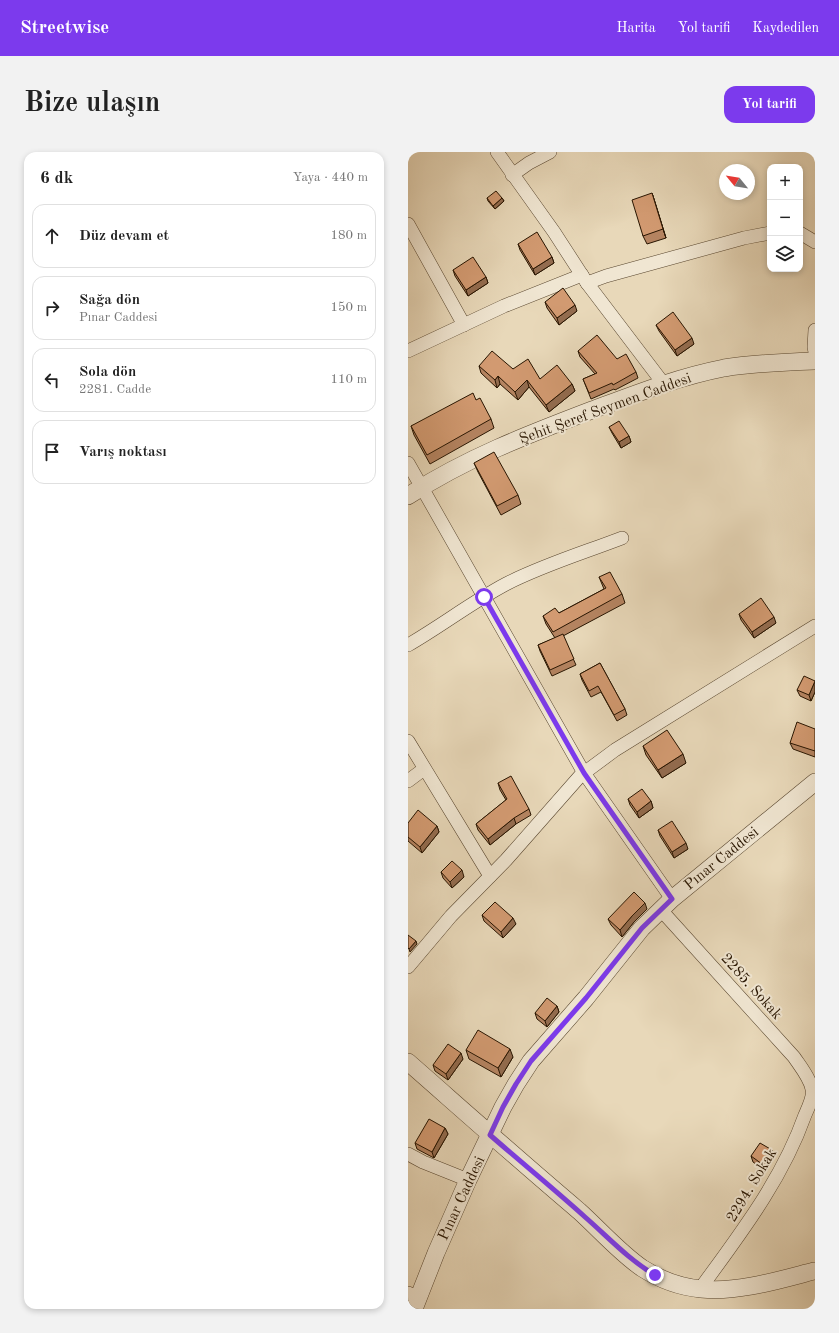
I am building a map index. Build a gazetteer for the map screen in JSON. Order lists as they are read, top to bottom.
{
  "streets": {
    "street": [
      "Şehit Şeref Seymen Caddesi",
      "Pınar Caddesi",
      "2285. Sokak",
      "2294. Sokak"
    ]
  },
  "crossings": [
    ["Şehit Şeref Seymen Caddesi", "2285. Sokak"],
    ["Pınar Caddesi", "2285. Sokak"],
    ["2285. Sokak", "2294. Sokak"]
  ],
  "north": "top left",
  "page": {
    "header": "Streetwise",
    "nav": ["Harita", "Yol tarifi", "Kaydedilen"],
    "buttons": "Yol tarifi",
    "title": "Bize ulaşın",
    "heading": ["6 dk", "Yaya · 440 m"],
    "map_buttons": ["+", "−"],
    "list": [
      ["Düz devam et", "180 m"],
      ["Sağa dön", "Pınar Caddesi", "150 m"],
      ["Sola dön", "2281. Cadde", "110 m"],
      "Varış noktası"
    ]
  }
}
